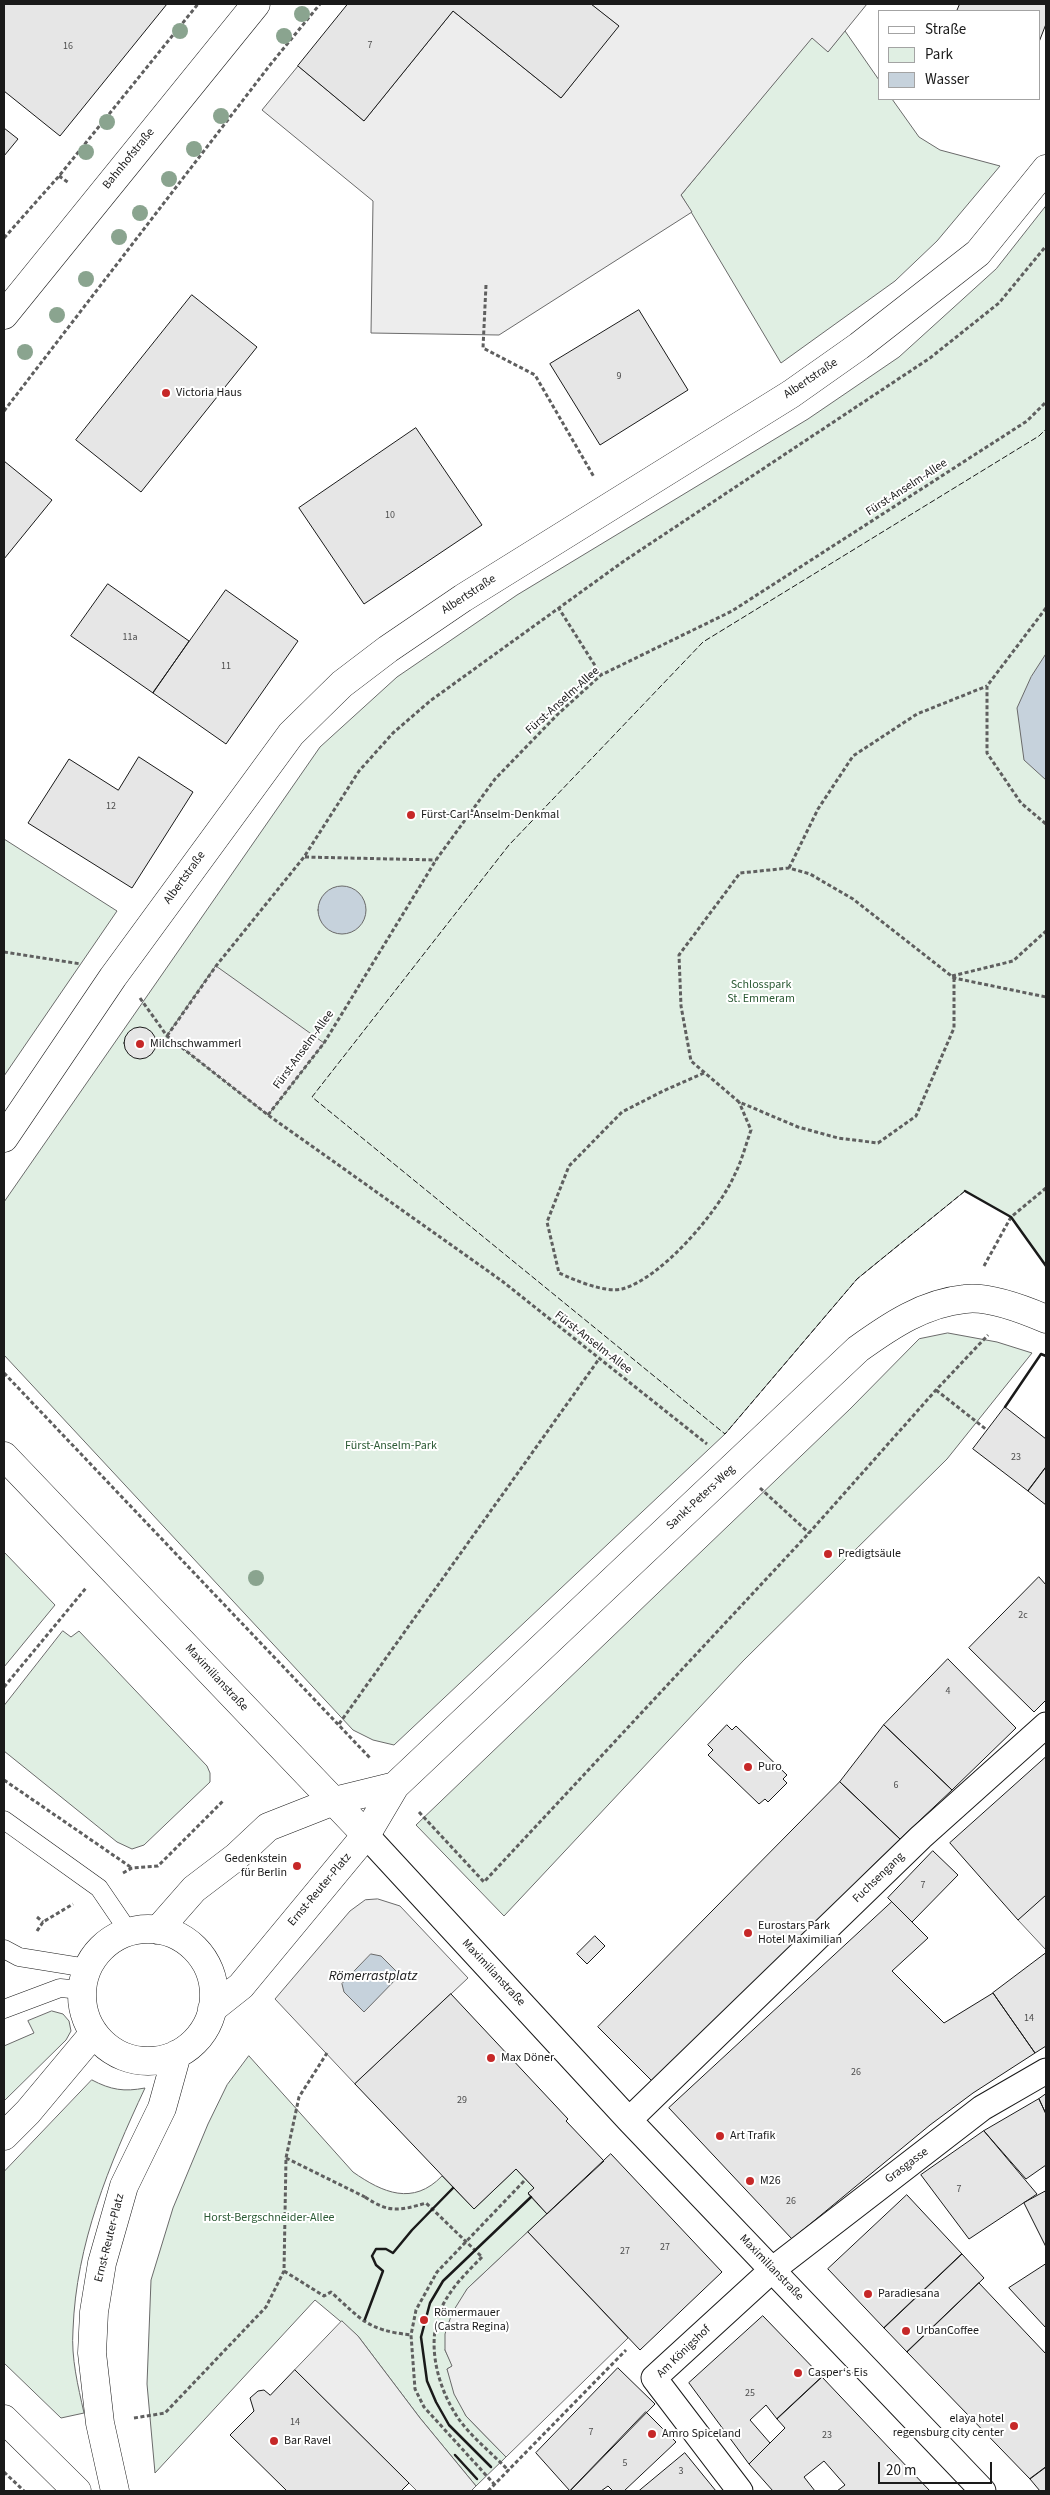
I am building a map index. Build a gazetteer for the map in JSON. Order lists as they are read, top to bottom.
{
  "streets": {
    "street": [
      "Bahnhofstraße",
      "Albertstraße",
      "Sankt-Peters-Weg",
      "Maximilianstraße",
      "Fuchsengang",
      "Ernst-Reuter-Platz",
      "Grasgasse",
      "Am Königshof"
    ],
    "path": ["Fürst-Anselm-Allee"]
  },
  "crossings": [
    ["Fürst-Anselm-Allee", "Sankt-Peters-Weg"],
    ["Sankt-Peters-Weg", "Maximilianstraße"],
    ["Sankt-Peters-Weg", "Ernst-Reuter-Platz"],
    ["Maximilianstraße", "Fuchsengang"],
    ["Maximilianstraße", "Ernst-Reuter-Platz"],
    ["Maximilianstraße", "Grasgasse"],
    ["Maximilianstraße", "Am Königshof"],
    ["Grasgasse", "Am Königshof"]
  ],
  "water": ["Römerrastplatz"],
  "parks": ["Schlosspark St. Emmeram", "Fürst-Anselm-Park", "Horst-Bergschneider-Allee"],
  "places": [
    "Victoria Haus",
    "Fürst-Carl-Anselm-Denkmal",
    "Milchschwammerl",
    "Predigtsäule",
    "Puro",
    "Gedenkstein für Berlin",
    "Eurostars Park Hotel Maximilian",
    "Max Döner",
    "Art Trafik",
    "M26",
    "Paradiesana",
    "Römermauer (Castra Regina)",
    "UrbanCoffee",
    "Casper‘s Eis",
    "elaya hotel regensburg city center",
    "Amro Spiceland",
    "Bar Ravel"
  ],
  "house_numbers": [
    "7",
    "16",
    "9",
    "10",
    "11a",
    "11",
    "12",
    "23",
    "2c",
    "4",
    "6",
    "7",
    "14",
    "26",
    "29",
    "7",
    "26",
    "27",
    "27",
    "25",
    "14",
    "7",
    "23",
    "5",
    "3"
  ],
  "legend": ["Straße", "Park", "Wasser"],
  "scale_bar": "20 m"
}
